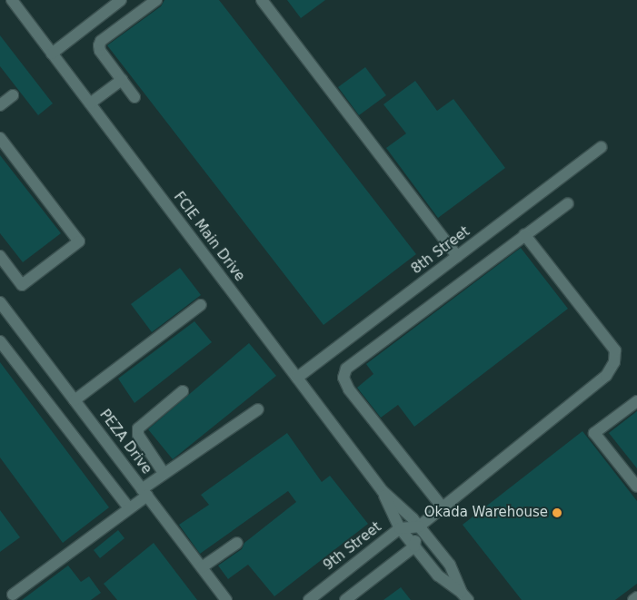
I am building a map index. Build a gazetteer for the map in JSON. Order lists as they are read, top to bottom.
{
  "streets": {
    "street": [
      "FCIE Main Drive",
      "8th Street",
      "PEZA Drive",
      "9th Street"
    ]
  },
  "crossings": [
    ["FCIE Main Drive", "8th Street"],
    ["FCIE Main Drive", "9th Street"]
  ],
  "places": ["Okada Warehouse"]
}
